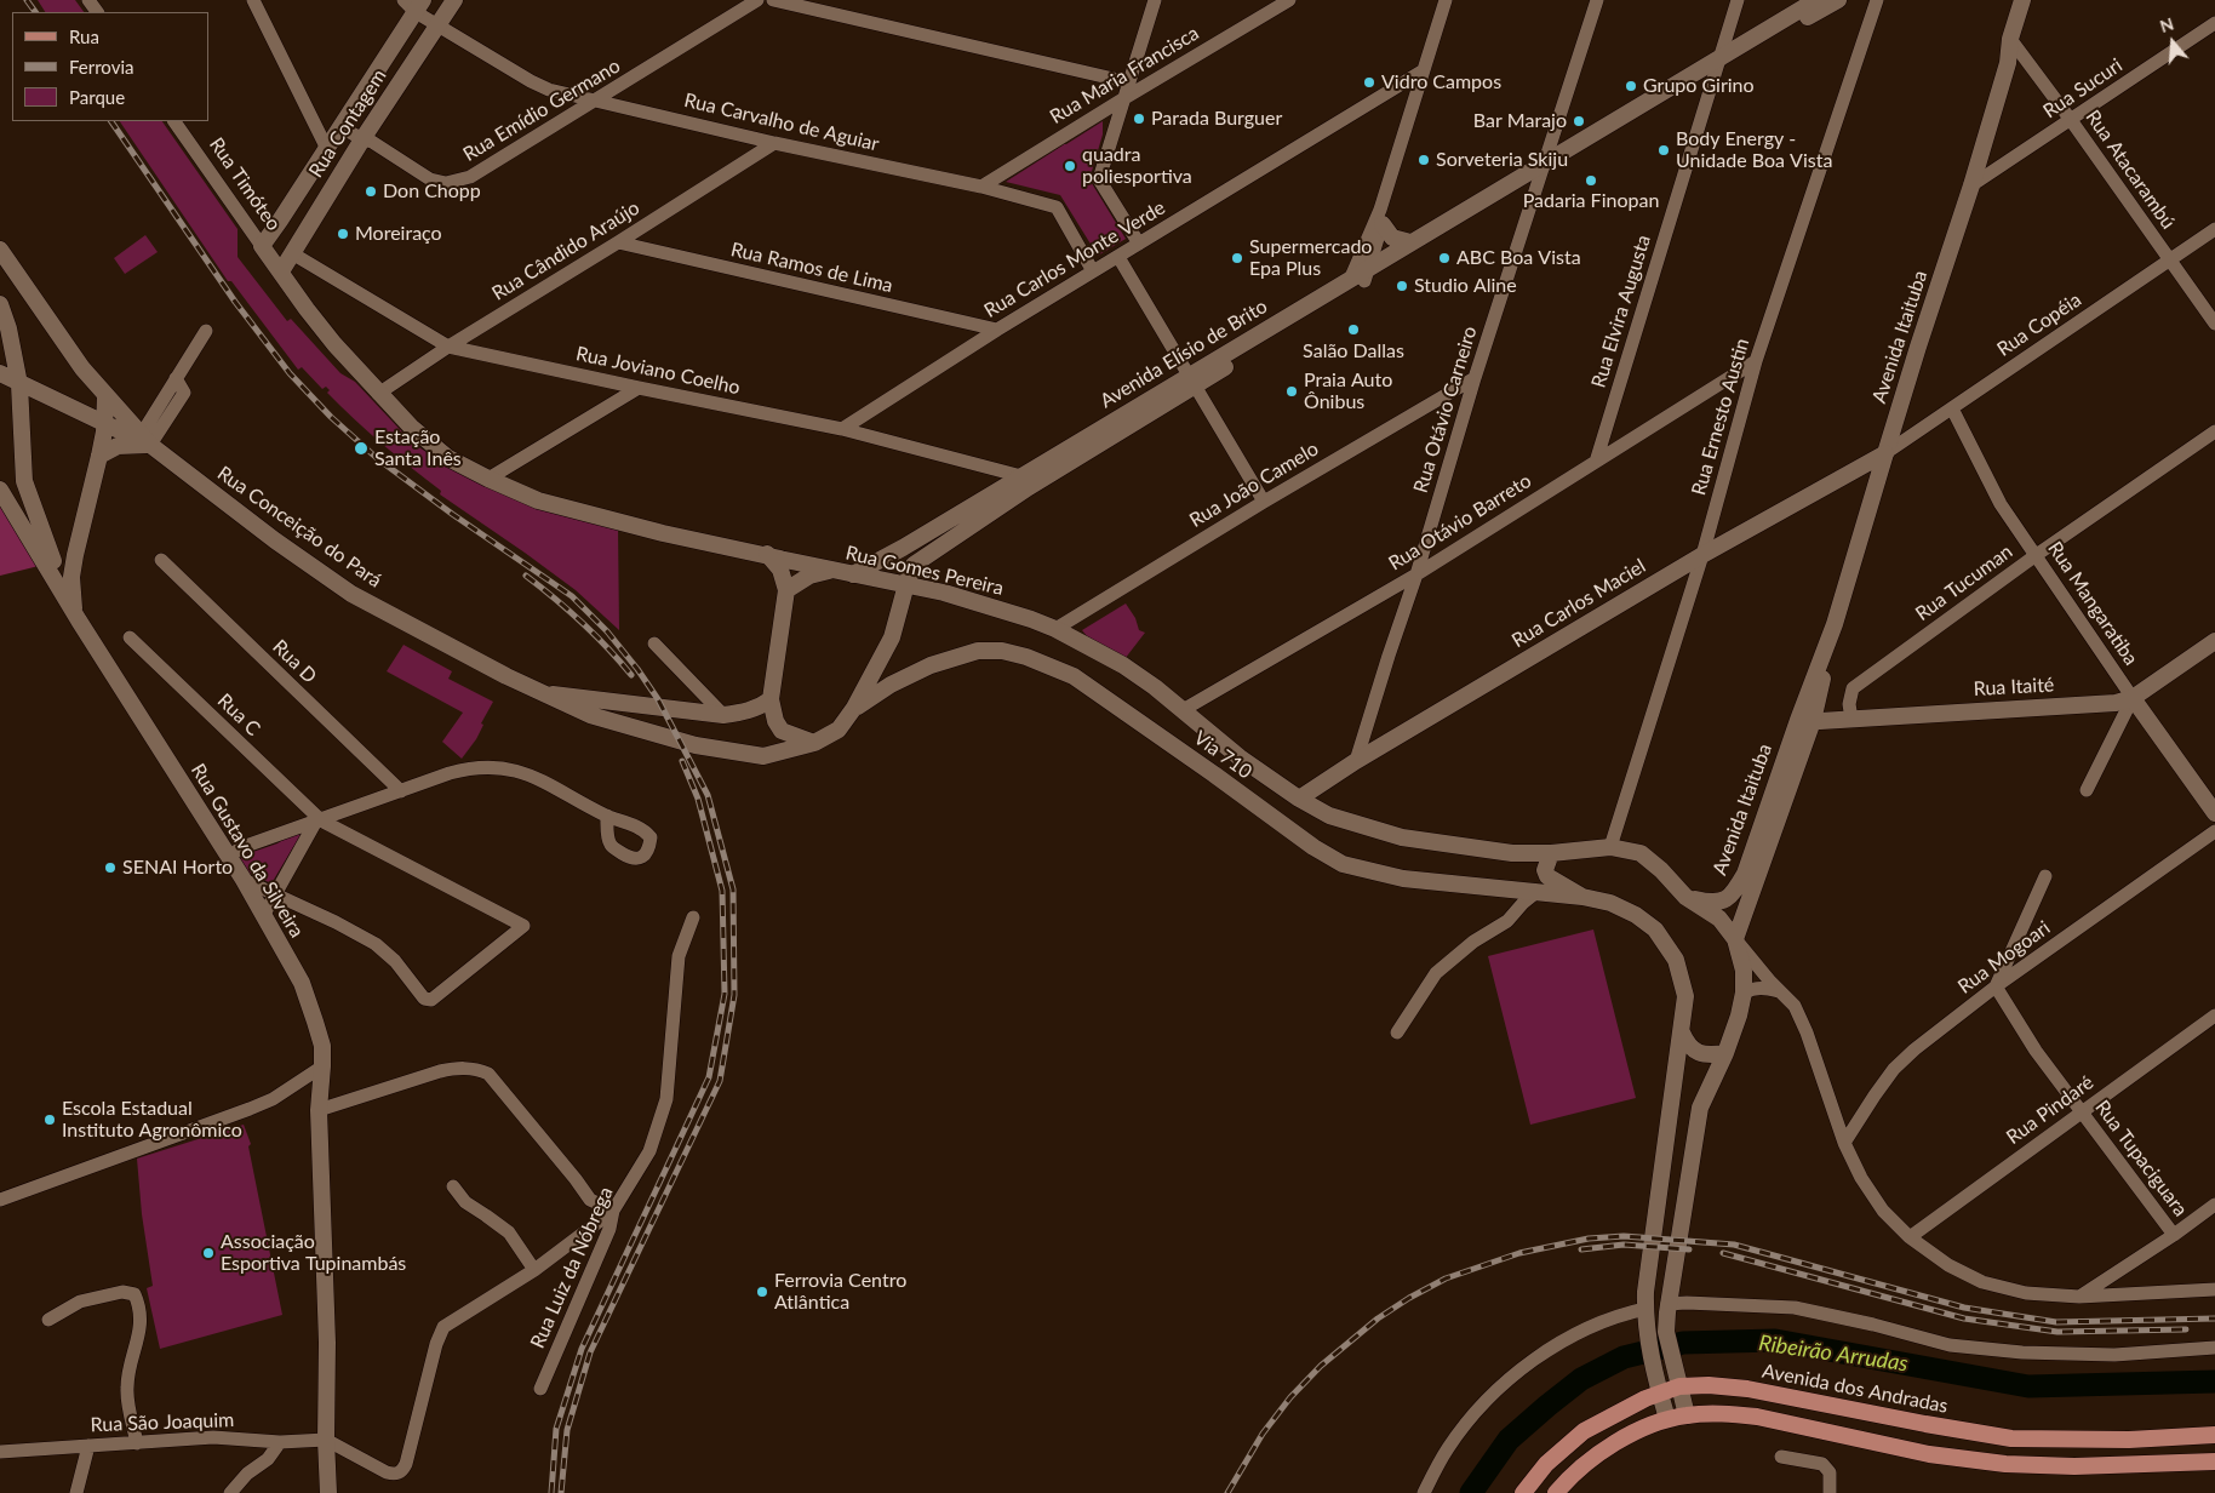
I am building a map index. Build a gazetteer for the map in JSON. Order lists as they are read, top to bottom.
{
  "streets": {
    "main road": [
      "Rua Contagem",
      "Rua Timóteo",
      "Avenida Itaituba",
      "Avenida Elísio de Brito",
      "Rua Conceição do Pará",
      "Rua Gomes Pereira",
      "Rua Carlos Maciel",
      "Rua Mangaratiba",
      "Rua Itaité",
      "Via 710",
      "Rua Gustavo da Silveira",
      "Avenida dos Andradas"
    ],
    "street": [
      "Rua Maria Francisca",
      "Rua Sucuri",
      "Rua Emídio Germano",
      "Rua Carvalho de Aguiar",
      "Rua Atacarambú",
      "Rua Cândido Araújo",
      "Rua Carlos Monte Verde",
      "Rua Ramos de Lima",
      "Rua Elvira Augusta",
      "Rua Copéia",
      "Rua Joviano Coelho",
      "Rua Otávio Carneiro",
      "Rua Ernesto Austin",
      "Rua João Camelo",
      "Rua Otávio Barreto",
      "Rua Tucuman",
      "Rua D",
      "Rua C",
      "Rua Mogoari",
      "Rua Pindaré",
      "Rua Tupaciguara",
      "Rua Luiz da Nóbrega",
      "Rua São Joaquim"
    ]
  },
  "crossings": [
    ["Rua Maria Francisca", "Rua Carvalho de Aguiar"],
    ["Rua Sucuri", "Rua Atacarambú"],
    ["Rua Sucuri", "Avenida Itaituba"],
    ["Rua Emídio Germano", "Rua Carvalho de Aguiar"],
    ["Rua Emídio Germano", "Rua Contagem"],
    ["Rua Carvalho de Aguiar", "Rua Contagem"],
    ["Rua Carvalho de Aguiar", "Rua Cândido Araújo"],
    ["Rua Carvalho de Aguiar", "Rua Carlos Monte Verde"],
    ["Rua Contagem", "Rua Timóteo"],
    ["Rua Contagem", "Rua Joviano Coelho"],
    ["Rua Contagem", "Rua Gomes Pereira"],
    ["Rua Atacarambú", "Rua Copéia"],
    ["Rua Atacarambú", "Avenida Itaituba"],
    ["Rua Timóteo", "Rua Gomes Pereira"],
    ["Rua Cândido Araújo", "Rua Ramos de Lima"],
    ["Rua Cândido Araújo", "Rua Joviano Coelho"],
    ["Rua Cândido Araújo", "Rua Gomes Pereira"],
    ["Rua Carlos Monte Verde", "Rua Ramos de Lima"],
    ["Rua Carlos Monte Verde", "Rua Joviano Coelho"],
    ["Rua Elvira Augusta", "Avenida Elísio de Brito"],
    ["Rua Elvira Augusta", "Rua Otávio Barreto"],
    ["Rua Copéia", "Avenida Itaituba"],
    ["Rua Copéia", "Rua Carlos Maciel"],
    ["Rua Copéia", "Rua Mangaratiba"],
    ["Avenida Itaituba", "Rua Gomes Pereira"],
    ["Avenida Itaituba", "Rua Carlos Maciel"],
    ["Avenida Itaituba", "Rua Itaité"],
    ["Avenida Elísio de Brito", "Rua Joviano Coelho"],
    ["Avenida Elísio de Brito", "Rua Otávio Carneiro"],
    ["Avenida Elísio de Brito", "Rua Gomes Pereira"],
    ["Avenida Elísio de Brito", "Via 710"],
    ["Rua Otávio Carneiro", "Rua João Camelo"],
    ["Rua Otávio Carneiro", "Rua Otávio Barreto"],
    ["Rua Otávio Carneiro", "Rua Carlos Maciel"],
    ["Rua Ernesto Austin", "Rua Otávio Barreto"],
    ["Rua Ernesto Austin", "Rua Gomes Pereira"],
    ["Rua Ernesto Austin", "Rua Carlos Maciel"],
    ["Rua João Camelo", "Rua Gomes Pereira"],
    ["Rua Otávio Barreto", "Rua Gomes Pereira"],
    ["Rua Gomes Pereira", "Rua Carlos Maciel"],
    ["Rua Tucuman", "Rua Mangaratiba"],
    ["Rua Tucuman", "Rua Itaité"],
    ["Rua Mangaratiba", "Rua Itaité"],
    ["Rua Gustavo da Silveira", "Rua São Joaquim"],
    ["Rua Mogoari", "Rua Tupaciguara"],
    ["Rua Pindaré", "Rua Tupaciguara"]
  ],
  "water": ["Ribeirão Arrudas"],
  "places": [
    "Vidro Campos",
    "Grupo Girino",
    "Parada Burguer",
    "Bar Marajo",
    "Body Energy - Unidade Boa Vista",
    "Sorveteria Skiju",
    "quadra poliesportiva",
    "Padaria Finopan",
    "Don Chopp",
    "Moreiraço",
    "Supermercado Epa Plus",
    "ABC Boa Vista",
    "Studio Aline",
    "Salão Dallas",
    "Praia Auto Ônibus",
    "Estação Santa Inês",
    "SENAI Horto",
    "Escola Estadual Instituto Agronômico",
    "Associação Esportiva Tupinambás",
    "Ferrovia Centro Atlântica"
  ],
  "legend": ["Rua", "Ferrovia", "Parque"],
  "north": "top"
}
